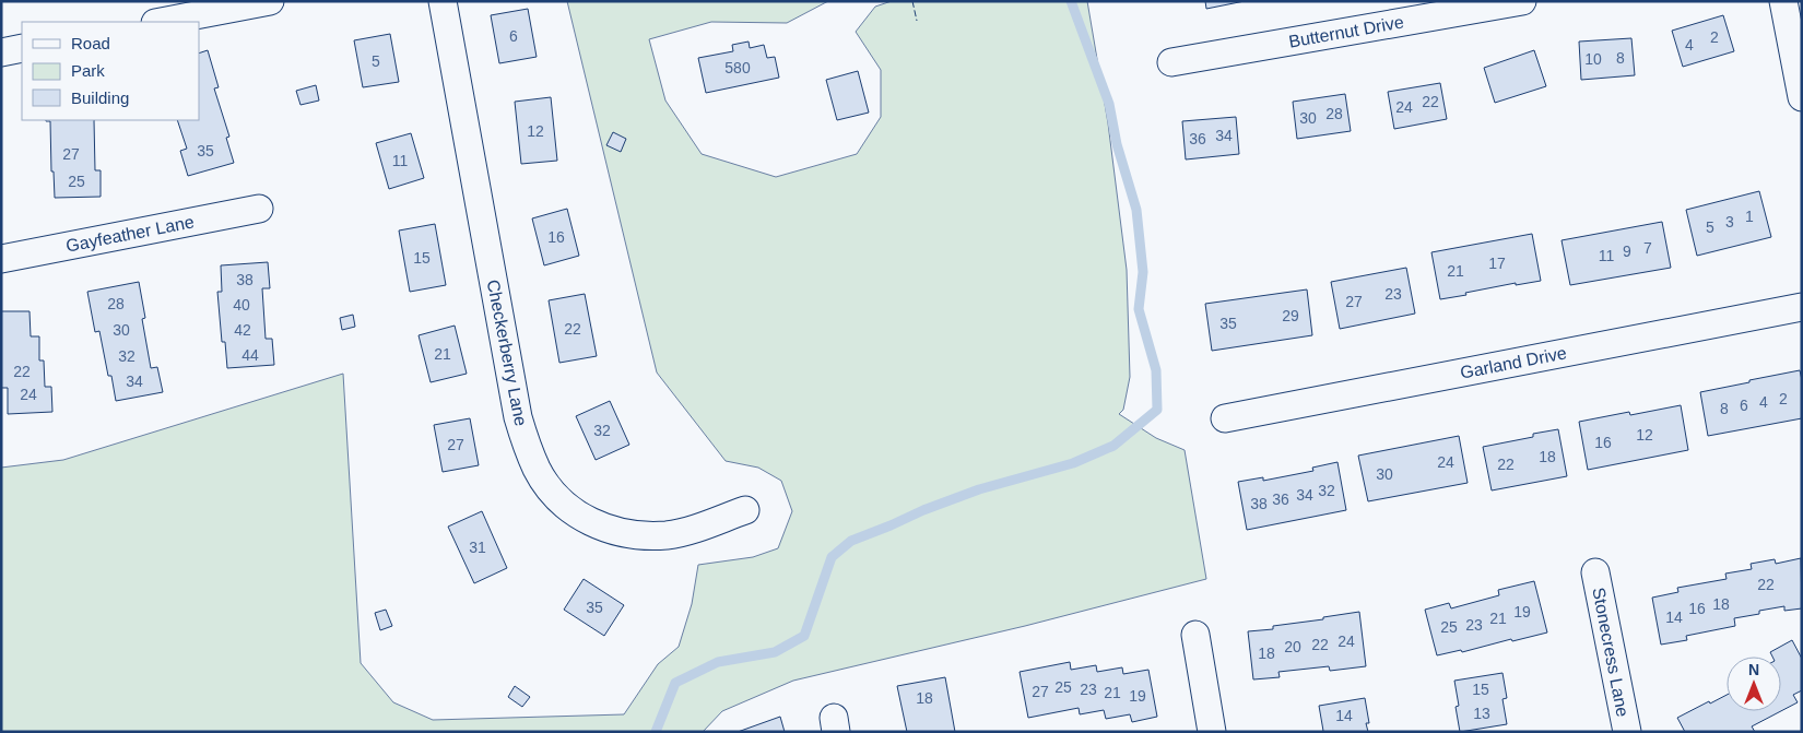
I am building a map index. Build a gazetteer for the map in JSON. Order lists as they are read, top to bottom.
{
  "streets": {
    "street": [
      "Butternut Drive",
      "Gayfeather Lane",
      "Checkerberry Lane",
      "Garland Drive",
      "Stonecress Lane"
    ]
  },
  "house_numbers": [
    "6",
    "2",
    "4",
    "8",
    "10",
    "5",
    "580",
    "22",
    "24",
    "28",
    "30",
    "12",
    "34",
    "36",
    "35",
    "27",
    "11",
    "25",
    "1",
    "3",
    "5",
    "16",
    "7",
    "9",
    "11",
    "15",
    "17",
    "21",
    "38",
    "23",
    "27",
    "28",
    "40",
    "29",
    "35",
    "22",
    "30",
    "42",
    "21",
    "44",
    "32",
    "22",
    "34",
    "24",
    "2",
    "4",
    "6",
    "8",
    "32",
    "12",
    "16",
    "27",
    "18",
    "24",
    "22",
    "30",
    "32",
    "34",
    "36",
    "38",
    "31",
    "22",
    "18",
    "35",
    "16",
    "19",
    "14",
    "21",
    "23",
    "25",
    "24",
    "22",
    "20",
    "18",
    "25",
    "23",
    "15",
    "27",
    "21",
    "19",
    "18",
    "13",
    "14"
  ],
  "legend": ["Road", "Park", "Building"],
  "north": "top"
}
